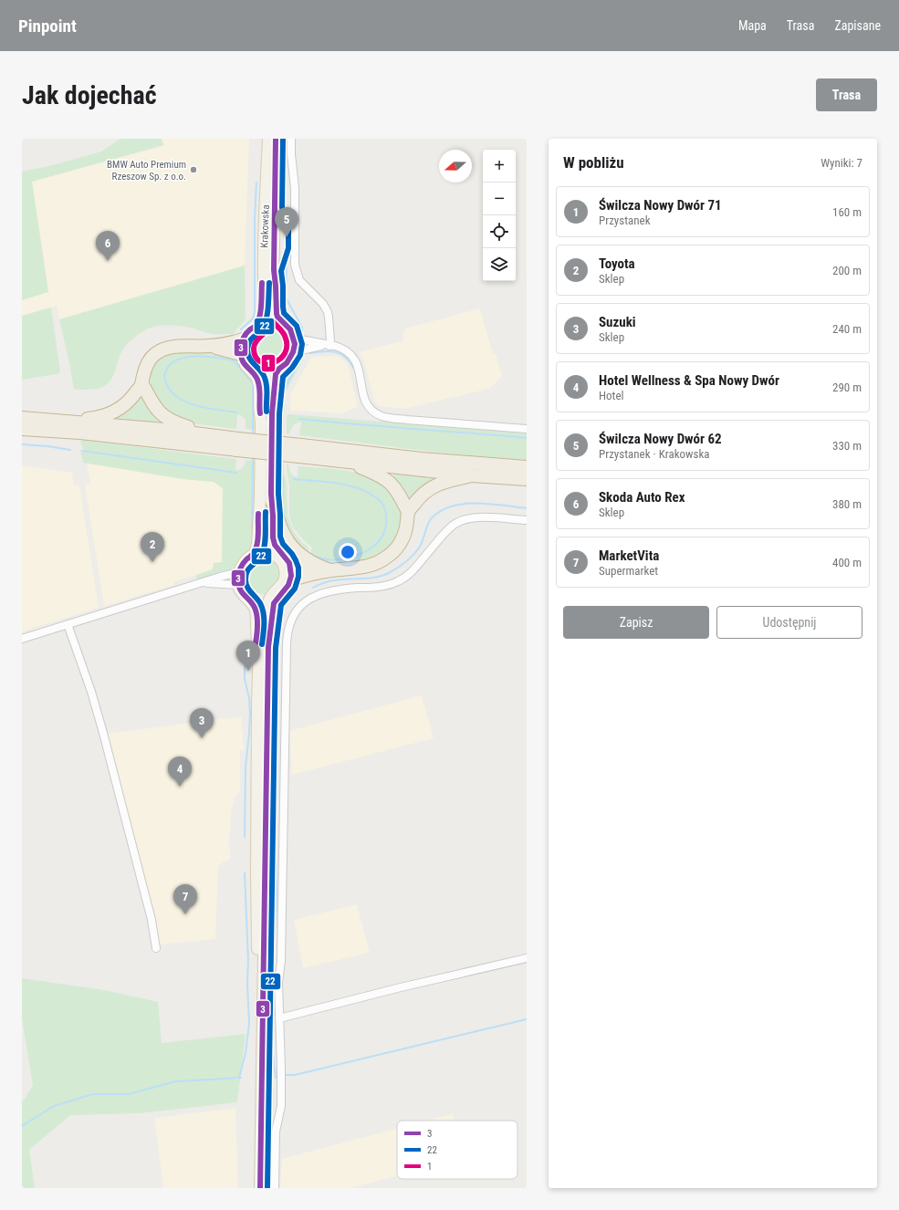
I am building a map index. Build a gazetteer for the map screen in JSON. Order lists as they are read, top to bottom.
{
  "streets": {
    "main road": ["Krakowska"]
  },
  "places": ["BMW Auto Premium Rzeszow Sp. z o.o."],
  "lines": ["transit line 3", "transit line 22", "transit line 1"],
  "legend": ["3", "22", "1"],
  "north": "left",
  "page": {
    "header": "Pinpoint",
    "nav": ["Mapa", "Trasa", "Zapisane"],
    "buttons": [
      "Trasa",
      ["Zapisz", "Udostępnij"]
    ],
    "title": "Jak dojechać",
    "heading": ["W pobliżu", "Wyniki: 7"],
    "map_buttons": ["+", "−"],
    "list": [
      {
        "mark": "1",
        "name": "Świlcza Nowy Dwór 71",
        "note": "Przystanek",
        "value": "160 m"
      },
      {
        "mark": "2",
        "name": "Toyota",
        "note": "Sklep",
        "value": "200 m"
      },
      {
        "mark": "3",
        "name": "Suzuki",
        "note": "Sklep",
        "value": "240 m"
      },
      {
        "mark": "4",
        "name": "Hotel Wellness & Spa Nowy Dwór",
        "note": "Hotel",
        "value": "290 m"
      },
      {
        "mark": "5",
        "name": "Świlcza Nowy Dwór 62",
        "note": "Przystanek · Krakowska",
        "value": "330 m"
      },
      {
        "mark": "6",
        "name": "Skoda Auto Rex",
        "note": "Sklep",
        "value": "380 m"
      },
      {
        "mark": "7",
        "name": "MarketVita",
        "note": "Supermarket",
        "value": "400 m"
      }
    ],
    "pins": [
      "5",
      "6",
      "2",
      "1",
      "3",
      "4",
      "7"
    ]
  }
}
